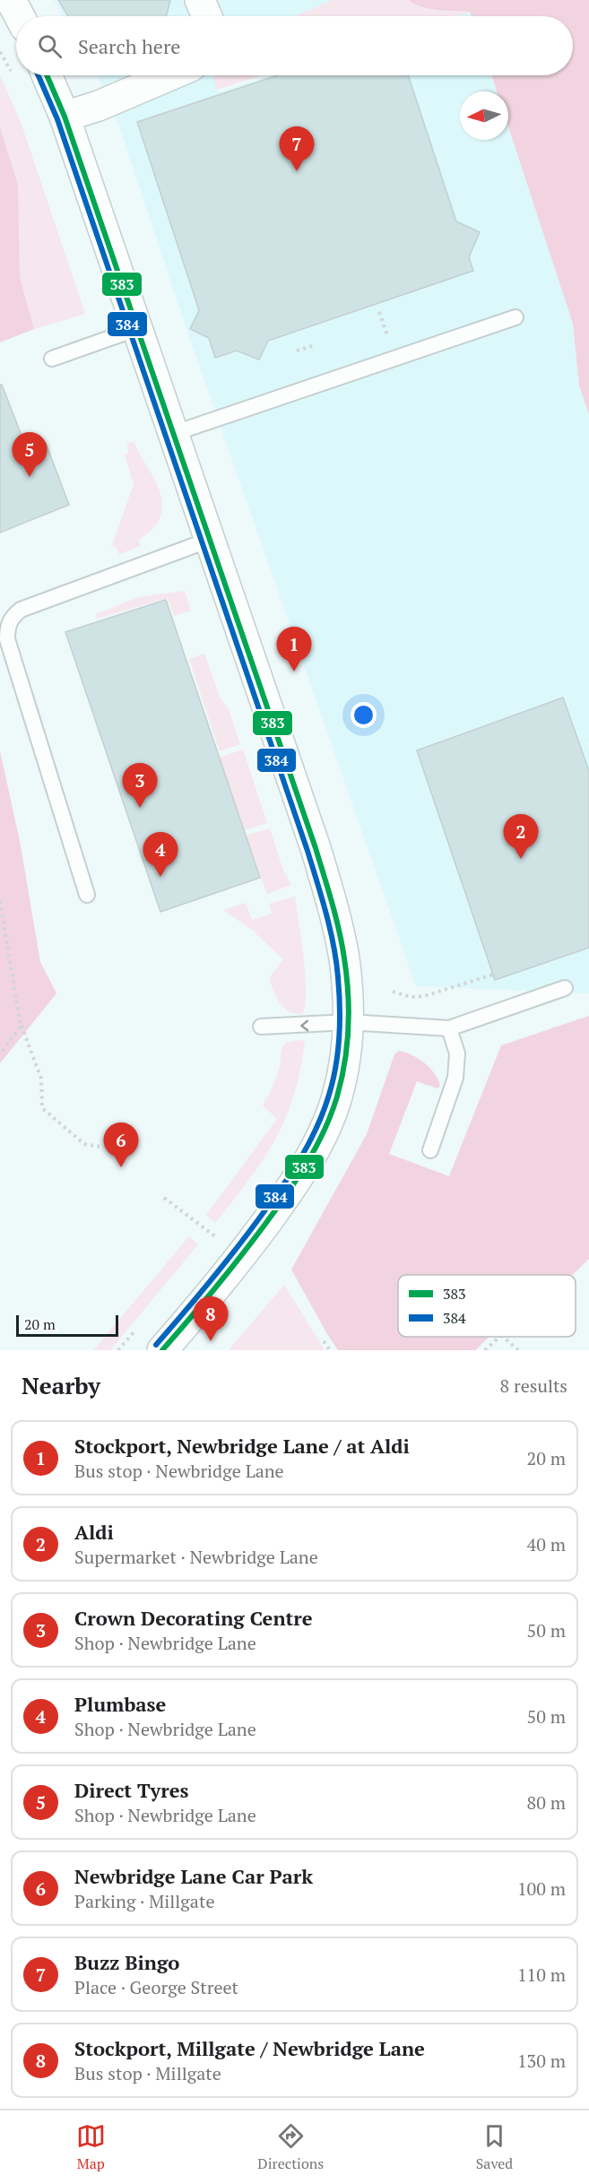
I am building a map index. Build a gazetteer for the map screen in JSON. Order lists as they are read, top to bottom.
{
  "lines": ["transit line 383", "transit line 384"],
  "legend": ["383", "384"],
  "scale_bar": "20 m",
  "north": "left",
  "page": {
    "search": "Search here",
    "pins": [
      "7",
      "5",
      "1",
      "3",
      "2",
      "4",
      "6",
      "8"
    ],
    "scale": "20 m",
    "heading": ["Nearby", "8 results"],
    "list": [
      {
        "mark": "1",
        "name": "Stockport, Newbridge Lane / at Aldi",
        "note": "Bus stop · Newbridge Lane",
        "value": "20 m"
      },
      {
        "mark": "2",
        "name": "Aldi",
        "note": "Supermarket · Newbridge Lane",
        "value": "40 m"
      },
      {
        "mark": "3",
        "name": "Crown Decorating Centre",
        "note": "Shop · Newbridge Lane",
        "value": "50 m"
      },
      {
        "mark": "4",
        "name": "Plumbase",
        "note": "Shop · Newbridge Lane",
        "value": "50 m"
      },
      {
        "mark": "5",
        "name": "Direct Tyres",
        "note": "Shop · Newbridge Lane",
        "value": "80 m"
      },
      {
        "mark": "6",
        "name": "Newbridge Lane Car Park",
        "note": "Parking · Millgate",
        "value": "100 m"
      },
      {
        "mark": "7",
        "name": "Buzz Bingo",
        "note": "Place · George Street",
        "value": "110 m"
      },
      {
        "mark": "8",
        "name": "Stockport, Millgate / Newbridge Lane",
        "note": "Bus stop · Millgate",
        "value": "130 m"
      }
    ],
    "nav": ["Map", "Directions", "Saved"]
  }
}
